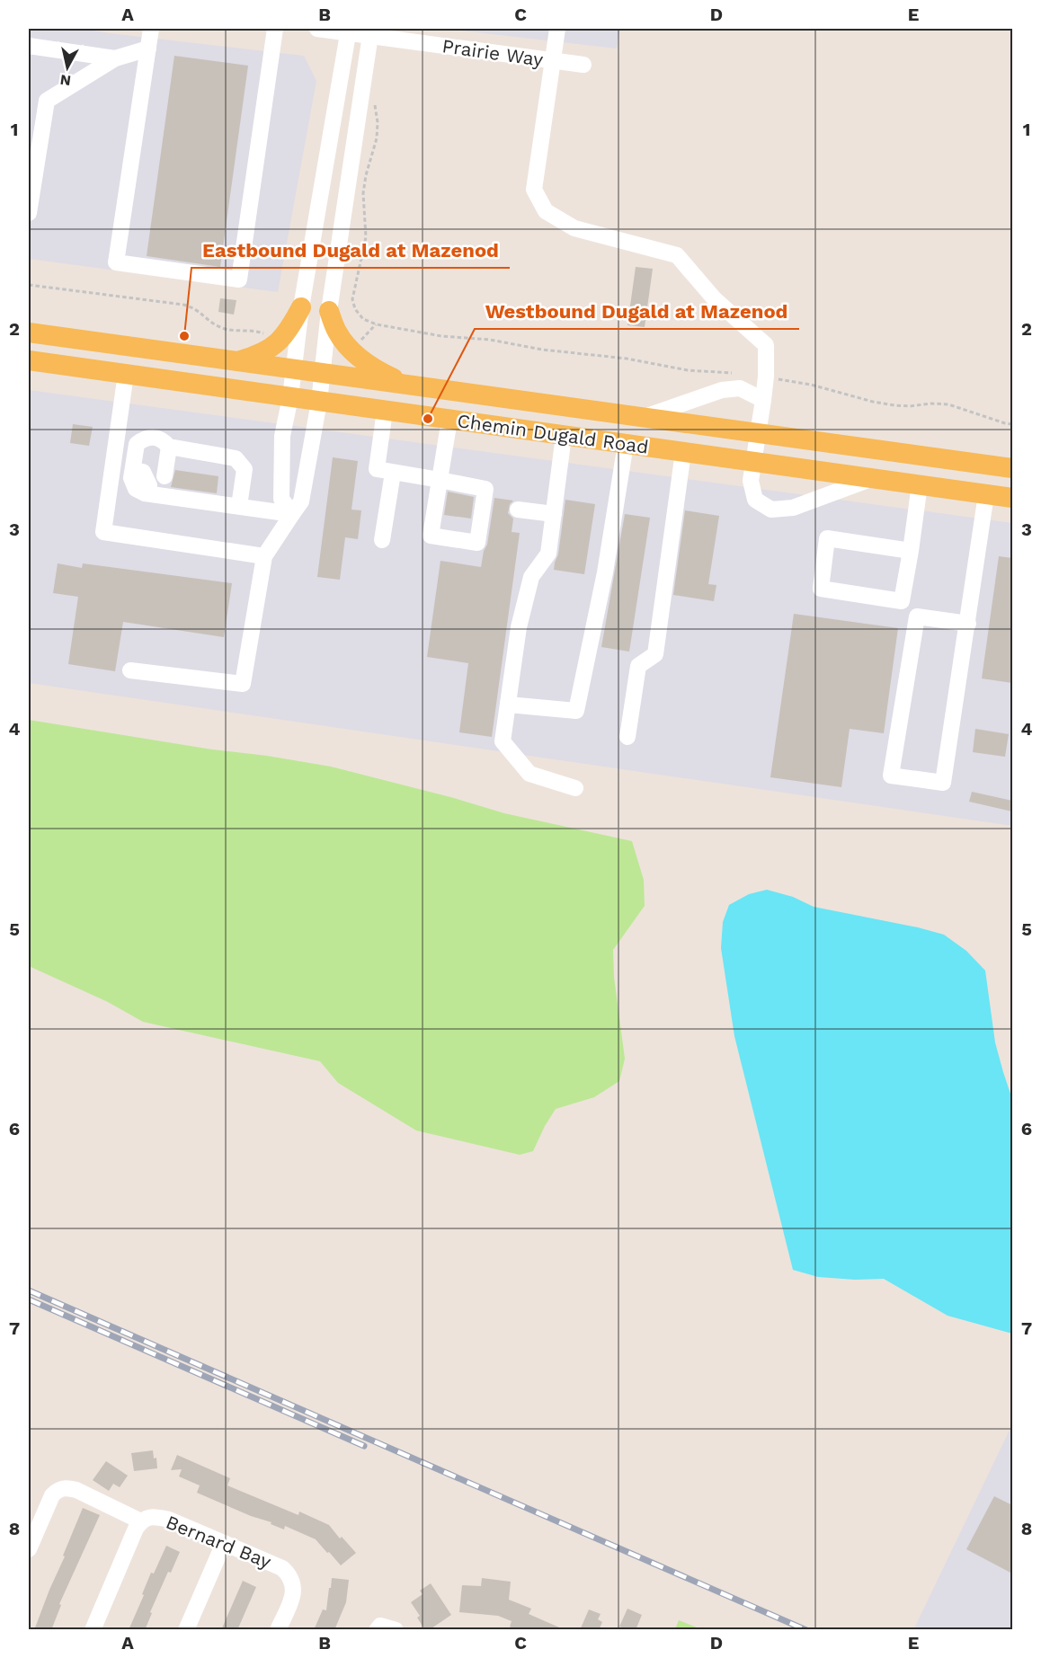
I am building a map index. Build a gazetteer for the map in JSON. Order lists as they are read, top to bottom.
{
  "streets": {
    "main road": ["Chemin Dugald Road"],
    "street": ["Prairie Way", "Bernard Bay"]
  },
  "places": ["Eastbound Dugald at Mazenod", "Westbound Dugald at Mazenod"],
  "north": "bottom",
  "grid": {
    "columns": [
      "A",
      "B",
      "C",
      "D",
      "E"
    ],
    "rows": [
      "1",
      "2",
      "3",
      "4",
      "5",
      "6",
      "7",
      "8"
    ]
  }
}
